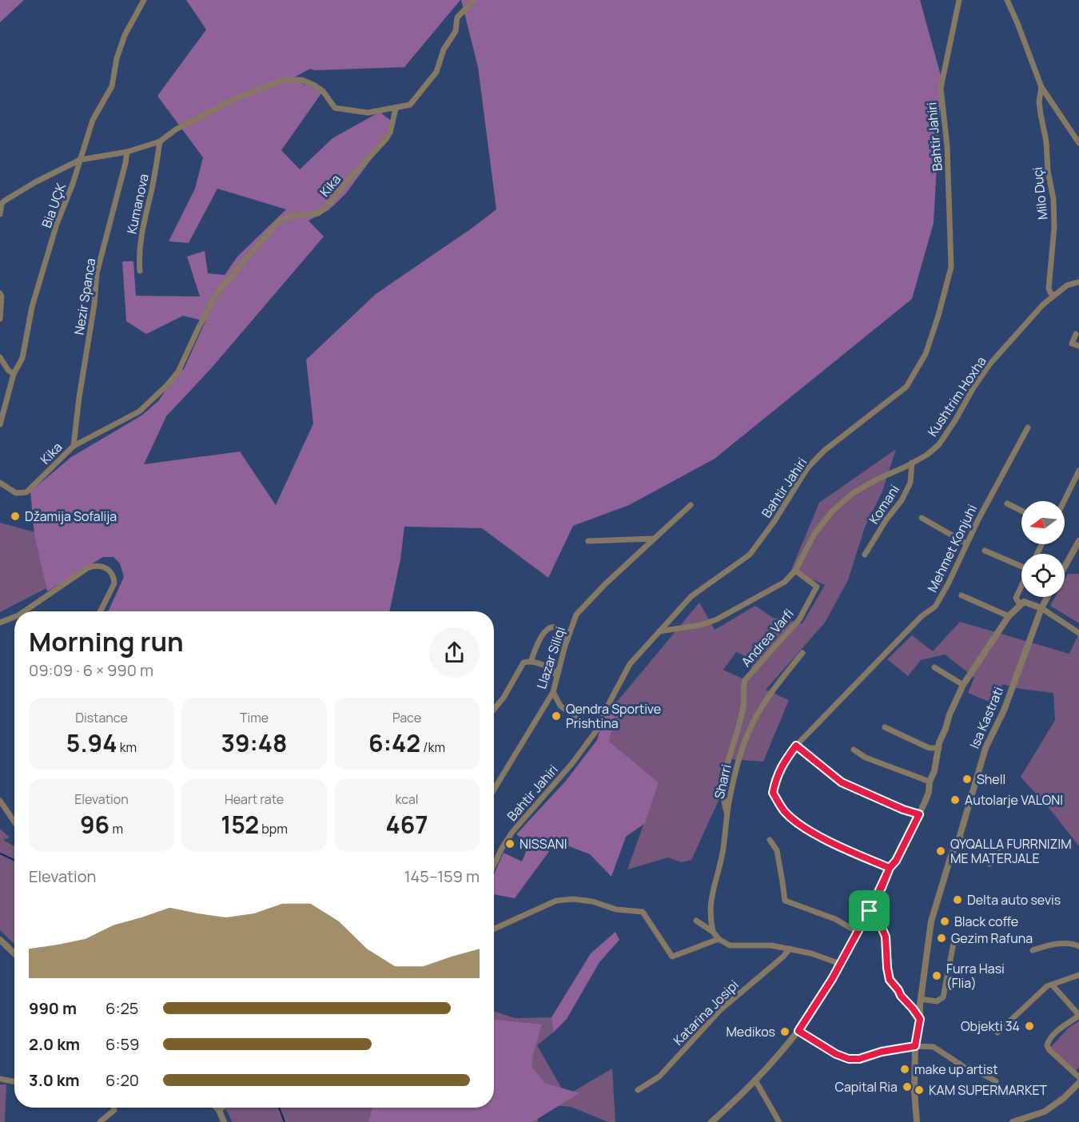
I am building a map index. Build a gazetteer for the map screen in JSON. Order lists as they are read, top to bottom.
{
  "streets": {
    "street": [
      "Bahtir Jahiri",
      "Kika",
      "Milo Duçi",
      "Kumanova",
      "Bia UÇK",
      "Nezir Spanca",
      "Kushtrim Hoxha",
      "Komani",
      "Mehmet Konjuhi",
      "Andrea Varfi",
      "Llazar Siliqi",
      "Isa Kastrati",
      "Sharri",
      "Katarina Josipi"
    ]
  },
  "crossings": [
    ["Bahtir Jahiri", "Kushtrim Hoxha"],
    ["Kika", "Nezir Spanca"],
    ["Milo Duçi", "Kushtrim Hoxha"],
    ["Kushtrim Hoxha", "Komani"],
    ["Kushtrim Hoxha", "Andrea Varfi"],
    ["Andrea Varfi", "Sharri"]
  ],
  "places": [
    "Džamija Sofalija",
    "Qendra Sportive Prishtina",
    "Shell",
    "Autolarje VALONI",
    "NISSANI",
    "QYQALLA FURRNIZIM ME MATERJALE",
    "Delta auto sevis",
    "Black coffe",
    "Gezim Rafuna",
    "Furra Hasi (Flia)",
    "Objekti 34",
    "Medikos",
    "make up artist",
    "Capital Ria",
    "KAM SUPERMARKET"
  ],
  "north": "left",
  "page": {
    "heading": ["Morning run", "09:09 · 6 × 990 m"],
    "stats": [
      ["Distance", "5.94 km"],
      ["Time", "39:48"],
      ["Pace", "6:42 /km"],
      ["Elevation", "96 m"],
      ["Heart rate", "152 bpm"],
      ["kcal", "467"]
    ],
    "chart": ["Elevation", "145–159 m"],
    "list": [
      {
        "name": "990 m",
        "note": "6:25"
      },
      {
        "name": "2.0 km",
        "note": "6:59"
      },
      {
        "name": "3.0 km",
        "note": "6:20"
      }
    ]
  }
}
